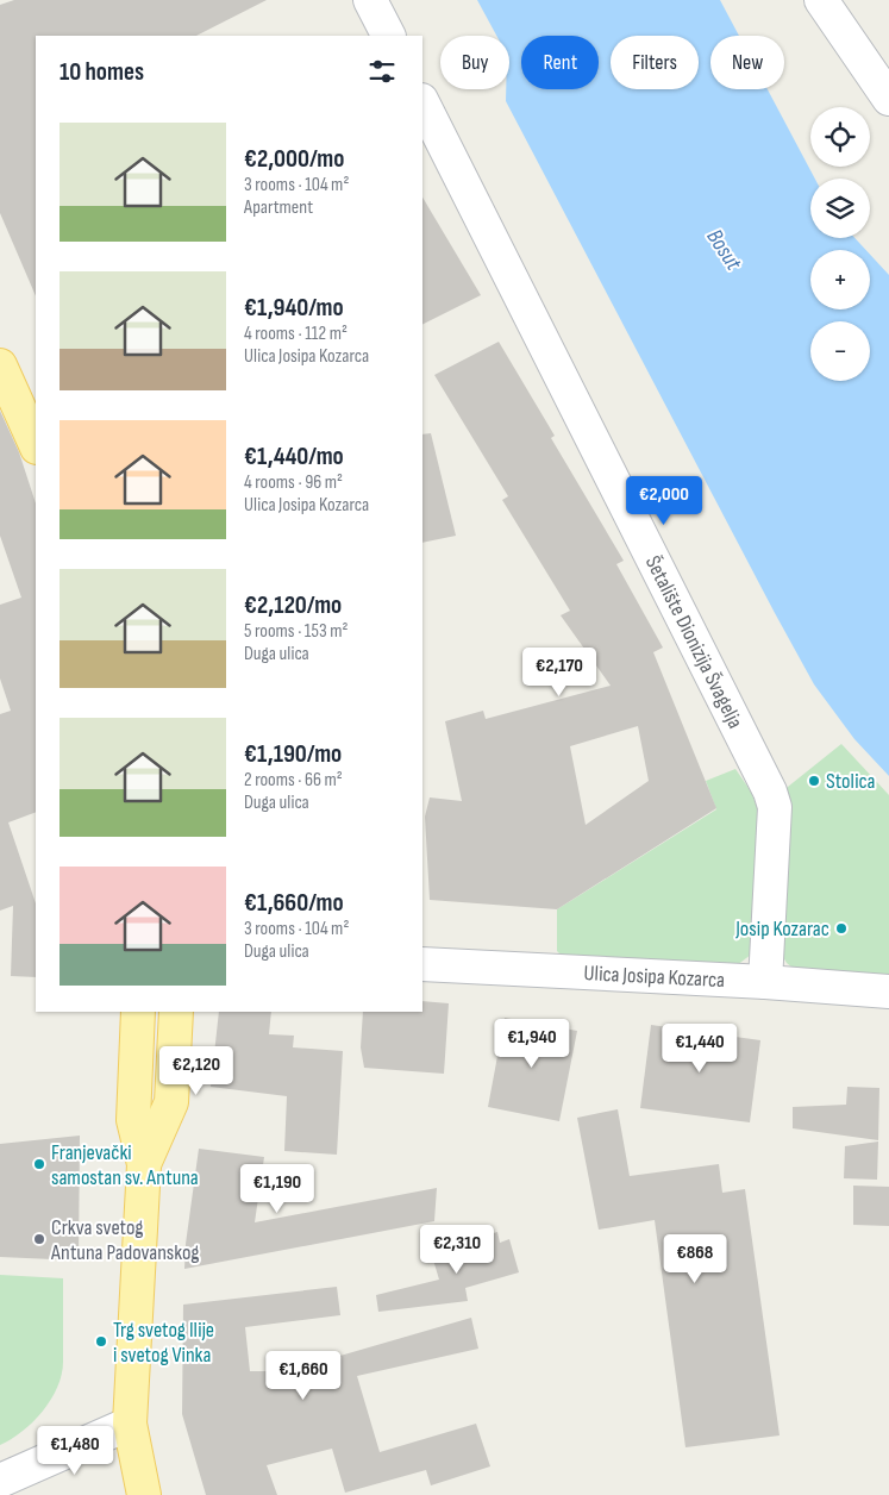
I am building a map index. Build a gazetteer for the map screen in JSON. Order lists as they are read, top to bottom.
{
  "streets": {
    "street": ["Šetalište Dionizija Švagelja", "Ulica Josipa Kozarca"]
  },
  "crossings": [
    ["Šetalište Dionizija Švagelja", "Ulica Josipa Kozarca"]
  ],
  "water": ["Bosut"],
  "places": [
    "Stolica",
    "Josip Kozarac",
    "Franjevački samostan sv. Antuna",
    "Crkva svetog Antuna Padovanskog",
    "Trg svetog Ilije i svetog Vinka"
  ],
  "page": {
    "chip": [
      "Buy",
      "Rent",
      "Filters",
      "New"
    ],
    "heading": "10 homes",
    "map_buttons": ["+", "−"],
    "list": [
      {
        "name": "€2,000/mo",
        "note": "3 rooms · 104 m² · Apartment"
      },
      {
        "name": "€1,940/mo",
        "note": "4 rooms · 112 m² · Ulica Josipa Kozarca"
      },
      {
        "name": "€1,440/mo",
        "note": "4 rooms · 96 m² · Ulica Josipa Kozarca"
      },
      {
        "name": "€2,120/mo",
        "note": "5 rooms · 153 m² · Duga ulica"
      },
      {
        "name": "€1,190/mo",
        "note": "2 rooms · 66 m² · Duga ulica"
      },
      {
        "name": "€1,660/mo",
        "note": "3 rooms · 104 m² · Duga ulica"
      }
    ],
    "price": [
      "€2,000",
      "€2,170",
      "€1,940",
      "€1,440",
      "€2,120",
      "€1,190",
      "€2,310",
      "€868",
      "€1,660",
      "€1,480"
    ]
  }
}
